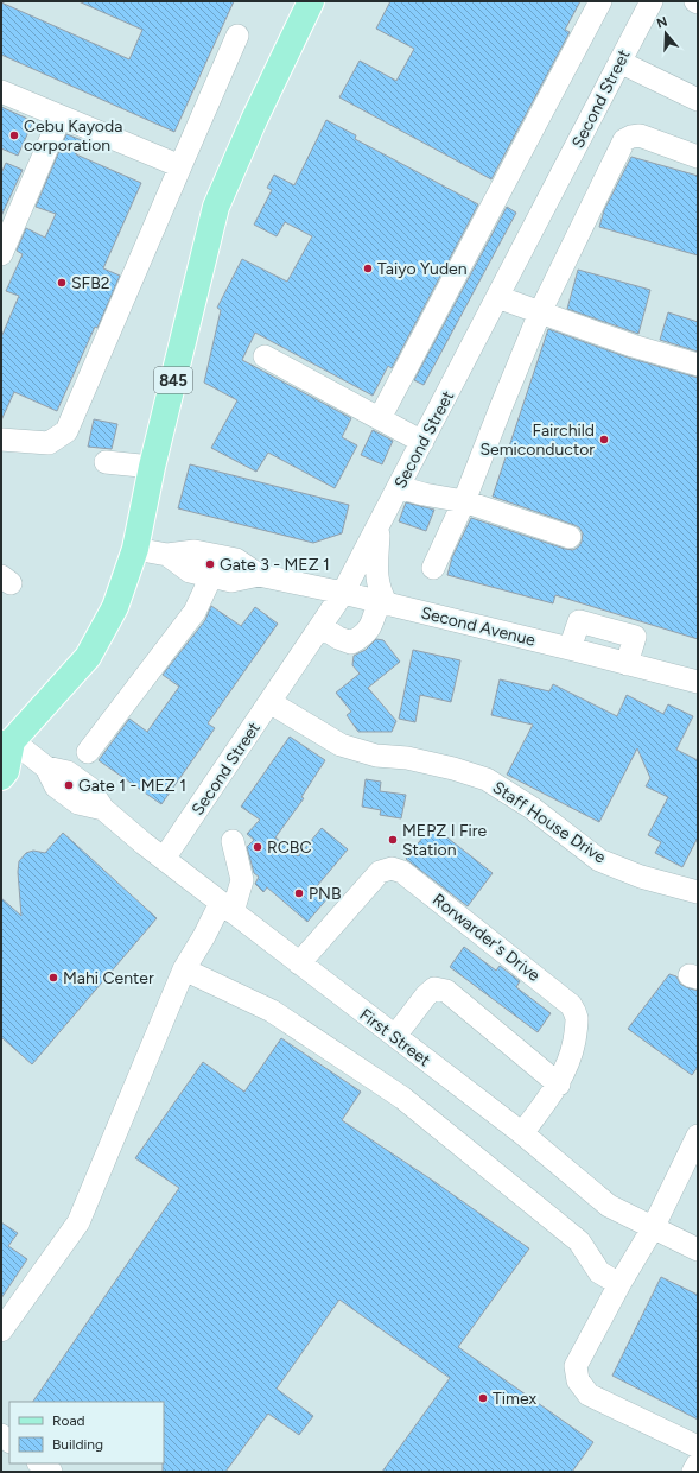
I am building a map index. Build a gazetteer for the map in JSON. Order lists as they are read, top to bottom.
{
  "streets": {
    "main road": ["845"],
    "street": [
      "Second Street",
      "Second Avenue",
      "Staff House Drive",
      "Rorwarder's Drive",
      "First Street"
    ]
  },
  "crossings": [
    ["Second Street", "Second Avenue"],
    ["Second Street", "Staff House Drive"],
    ["Second Street", "First Street"],
    ["845", "Second Avenue"],
    ["845", "First Street"],
    ["Rorwarder's Drive", "First Street"]
  ],
  "places": [
    "Cebu Kayoda corporation",
    "Taiyo Yuden",
    "SFB2",
    "Fairchild Semiconductor",
    "Gate 3 - MEZ 1",
    "Gate 1 - MEZ 1",
    "MEPZ I Fire Station",
    "RCBC",
    "PNB",
    "Mahi Center",
    "Timex"
  ],
  "legend": ["Road", "Building"],
  "north": "top"
}
